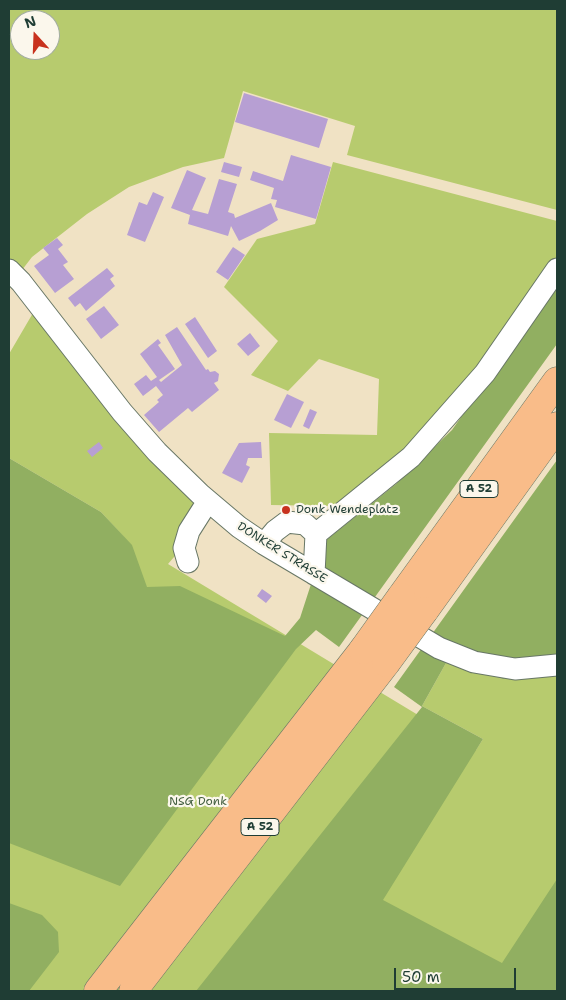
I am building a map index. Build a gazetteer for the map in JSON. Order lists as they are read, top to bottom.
{
  "streets": {
    "highway": ["A 52"],
    "street": ["DONKER STRASSE"]
  },
  "parks": ["NSG Donk"],
  "places": ["Donk Wendeplatz"],
  "scale_bar": "50 m",
  "north": "top"
}
